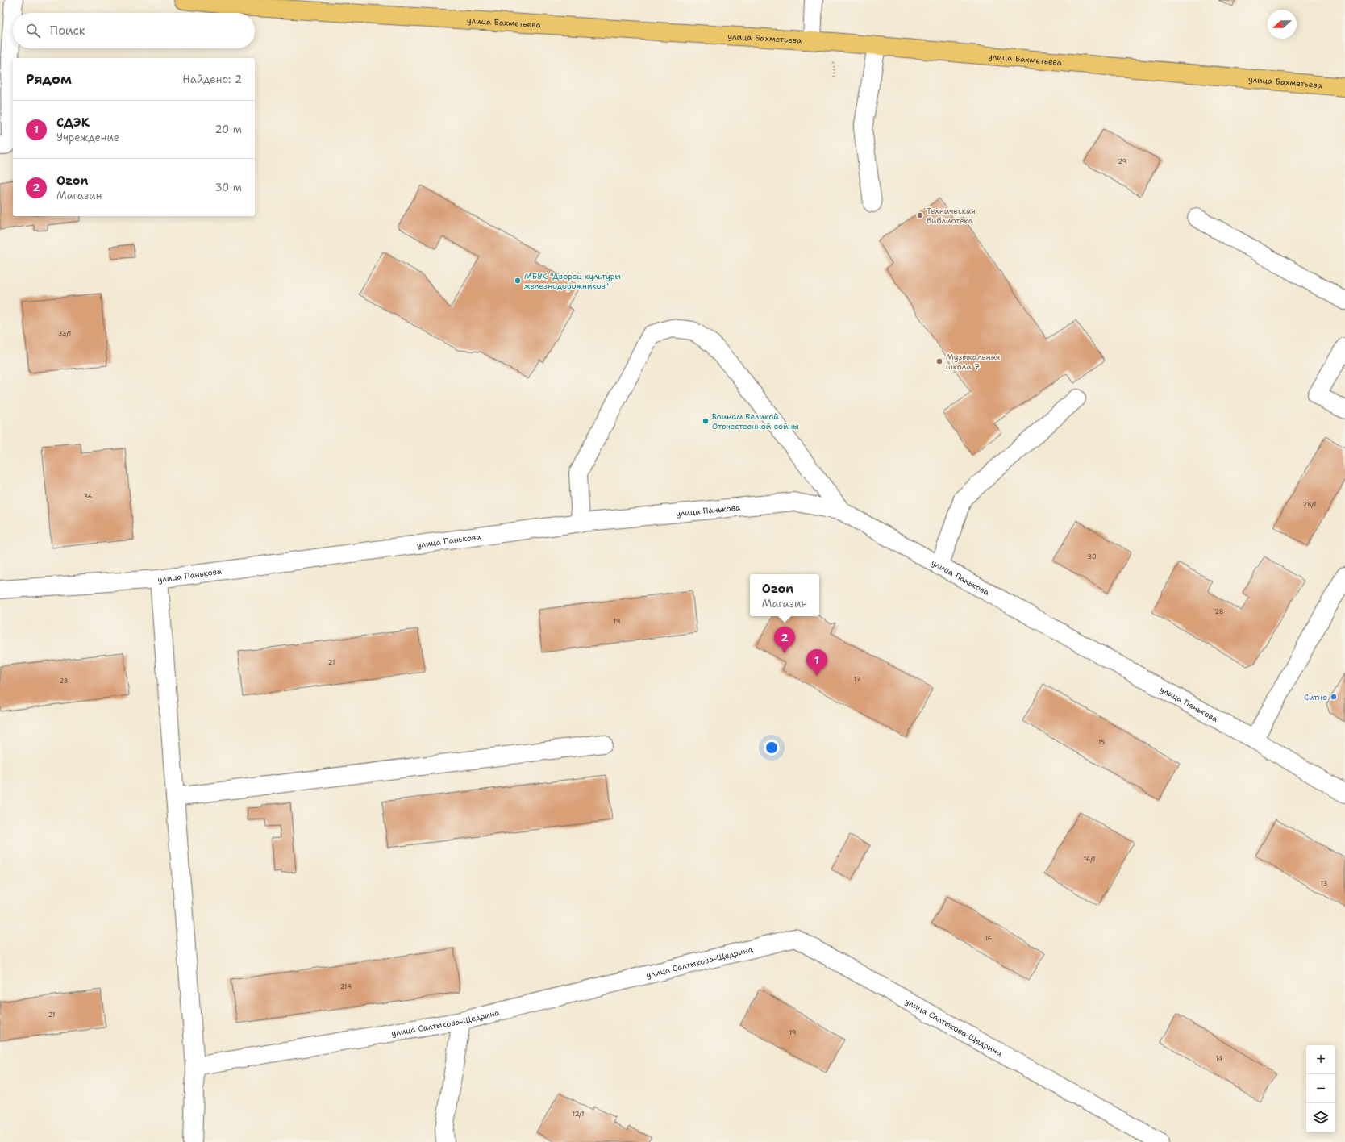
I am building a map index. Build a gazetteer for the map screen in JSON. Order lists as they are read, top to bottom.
{
  "streets": {
    "main road": ["улица Бахметьева"],
    "street": ["улица Панькова", "улица Салтыкова-Щедрина"]
  },
  "places": [
    "Техническая библиотека",
    "МБУК \"Дворец культуры железнодорожников\"",
    "Музыкальная школа 7",
    "Воинам Великой Отечественной войны",
    "Ситно"
  ],
  "house_numbers": [
    "29",
    "33/1",
    "36",
    "28/1",
    "30",
    "28",
    "19",
    "21",
    "17",
    "23",
    "15",
    "16/1",
    "13",
    "16",
    "21А",
    "21",
    "19",
    "14",
    "12/1"
  ],
  "north": "left",
  "page": {
    "search": "Поиск",
    "heading": ["Рядом", "Найдено: 2"],
    "list": [
      {
        "mark": "1",
        "name": "СДЭК",
        "note": "Учреждение",
        "value": "20 m"
      },
      {
        "mark": "2",
        "name": "Ozon",
        "note": "Магазин",
        "value": "30 m"
      }
    ],
    "popup": ["Ozon", "Магазин"],
    "pins": ["2", "1"],
    "map_buttons": ["+", "−"]
  }
}
